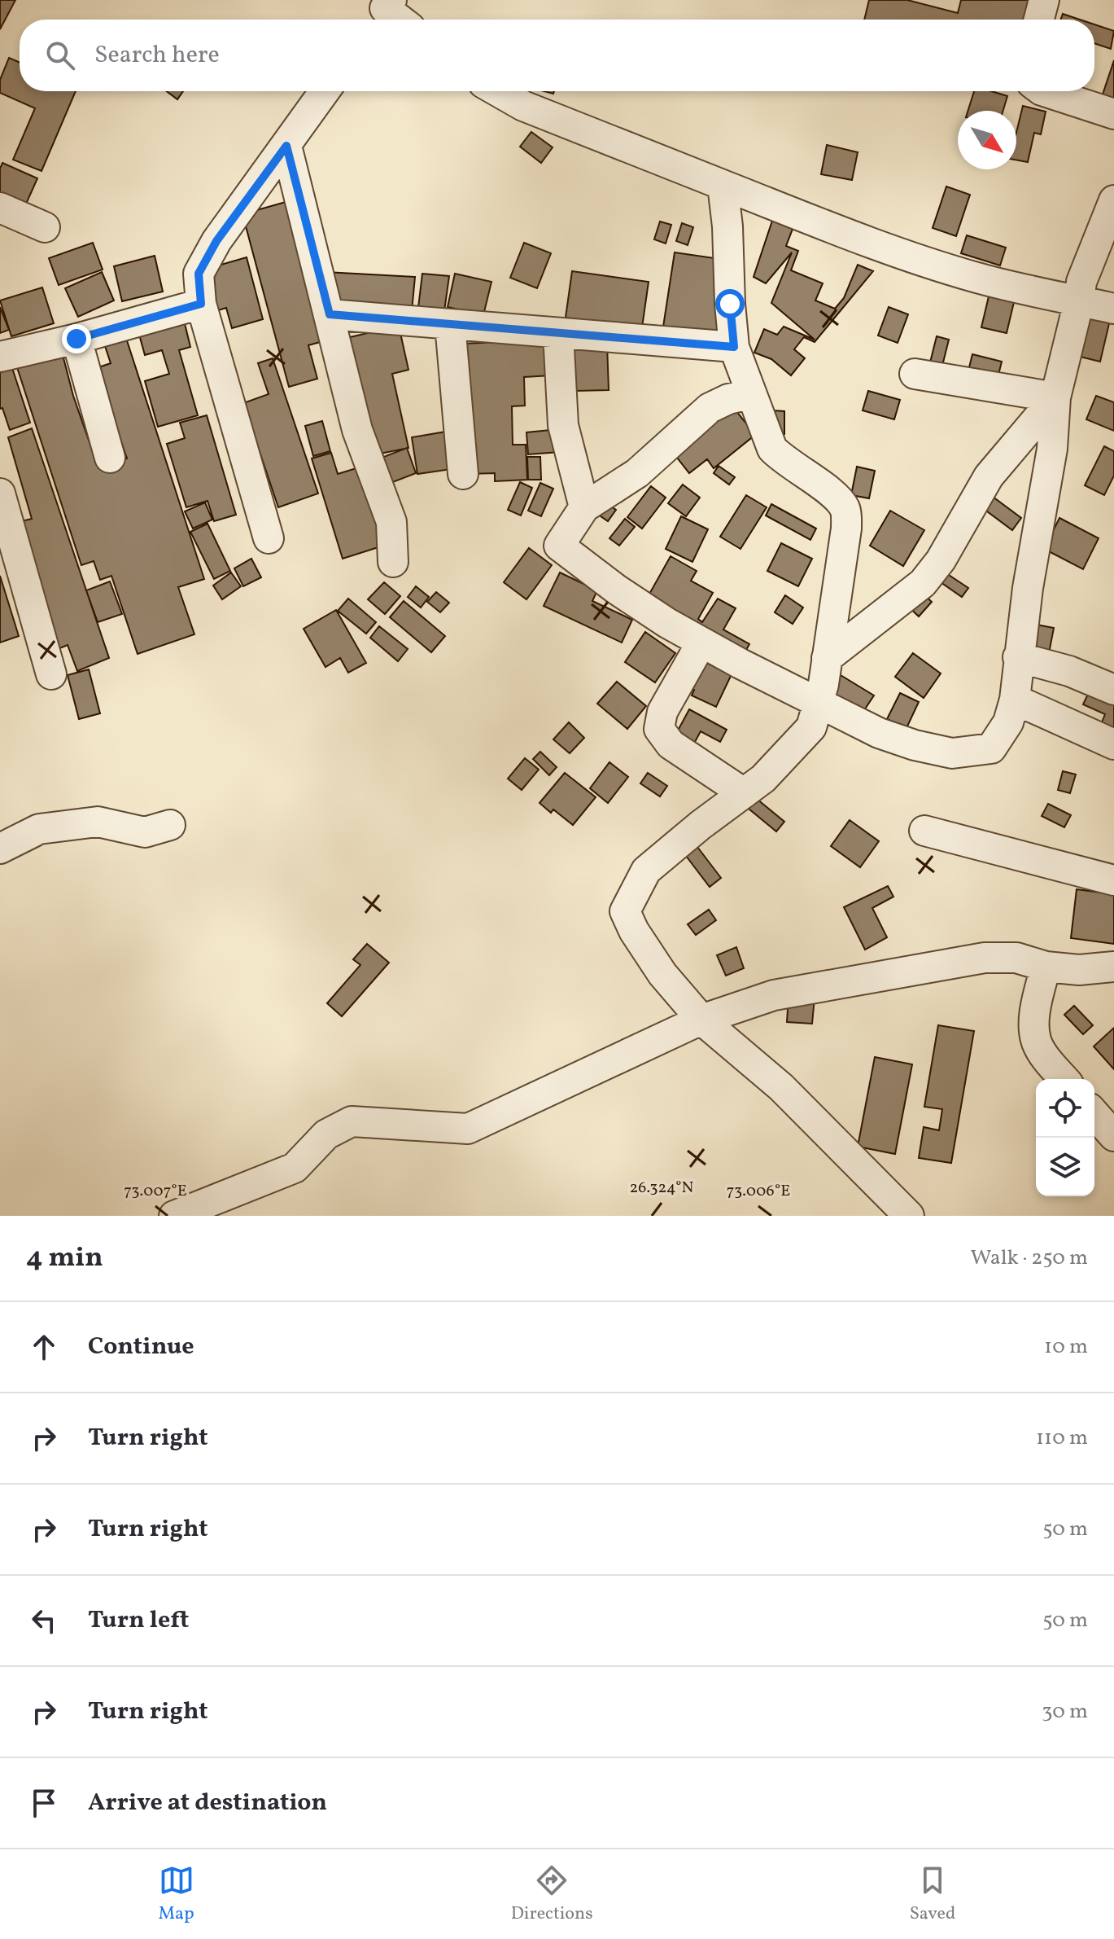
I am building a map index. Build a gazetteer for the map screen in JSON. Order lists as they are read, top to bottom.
{
  "north": "bottom right",
  "page": {
    "search": "Search here",
    "heading": ["4 min", "Walk · 250 m"],
    "list": [
      ["Continue", "10 m"],
      ["Turn right", "110 m"],
      ["Turn right", "50 m"],
      ["Turn left", "50 m"],
      ["Turn right", "30 m"],
      "Arrive at destination"
    ],
    "nav": ["Map", "Directions", "Saved"]
  },
  "coordinates": ["26.324°N", "73.007°E", "73.006°E"]
}
